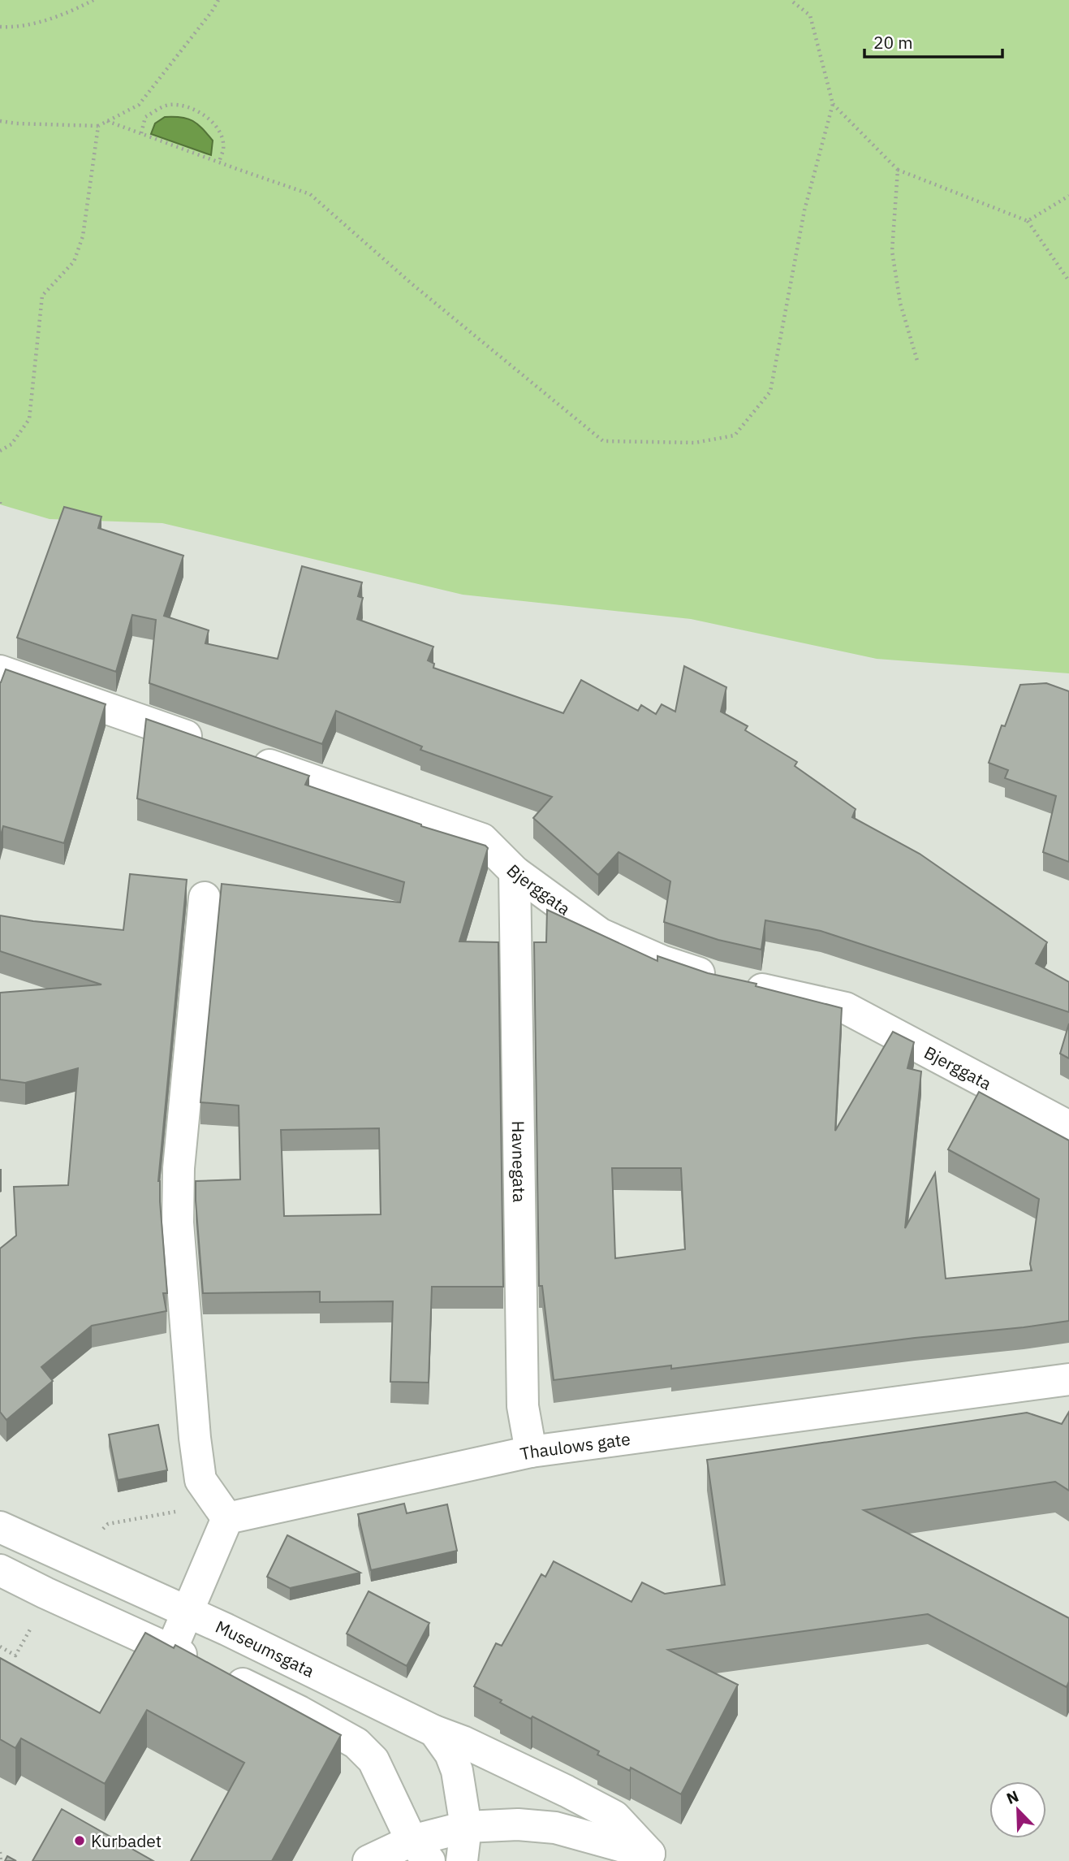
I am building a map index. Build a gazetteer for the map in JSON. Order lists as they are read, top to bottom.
{
  "streets": {
    "street": [
      "Bjerggata",
      "Havnegata",
      "Thaulows gate",
      "Museumsgata"
    ]
  },
  "crossings": [
    ["Bjerggata", "Havnegata"],
    ["Havnegata", "Thaulows gate"]
  ],
  "places": ["Kurbadet"],
  "scale_bar": "20 m",
  "north": "top left"
}
